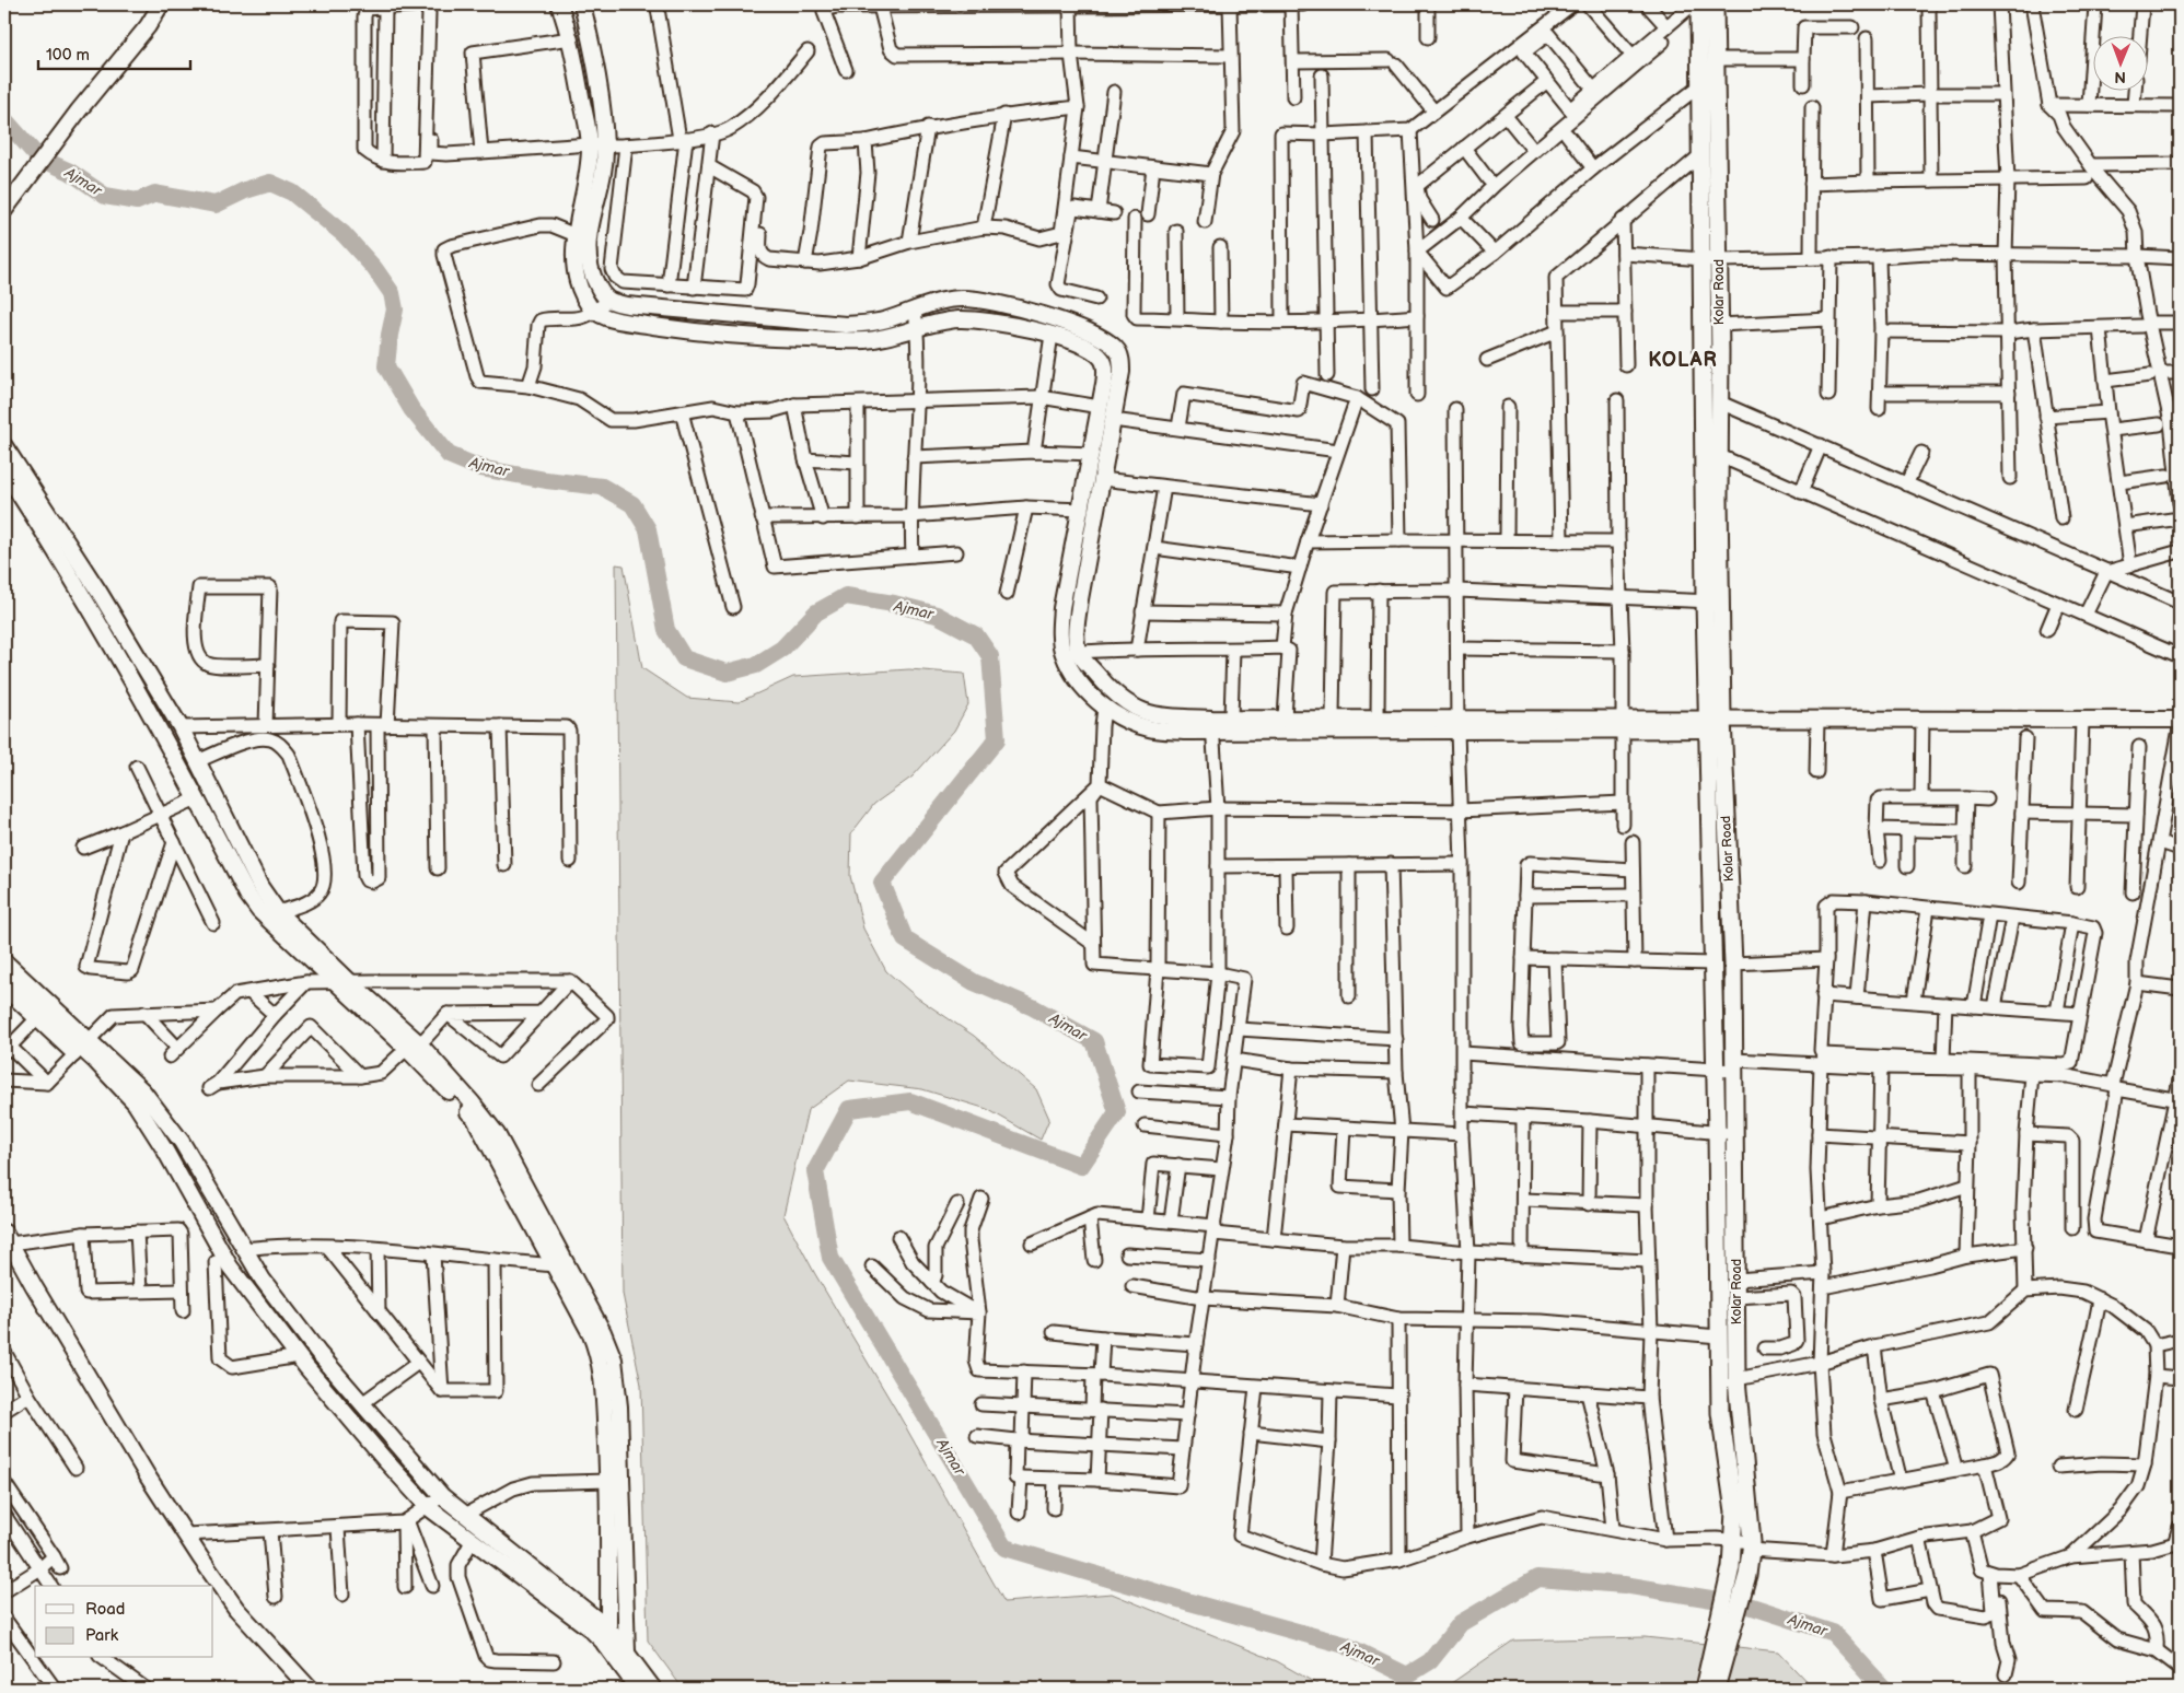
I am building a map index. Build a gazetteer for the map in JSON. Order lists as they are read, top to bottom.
{
  "streets": {
    "main road": ["Kolar Road"]
  },
  "districts": ["KOLAR"],
  "water": ["Ajmar"],
  "legend": ["Road", "Park"],
  "scale_bar": "100 m",
  "north": "bottom"
}
